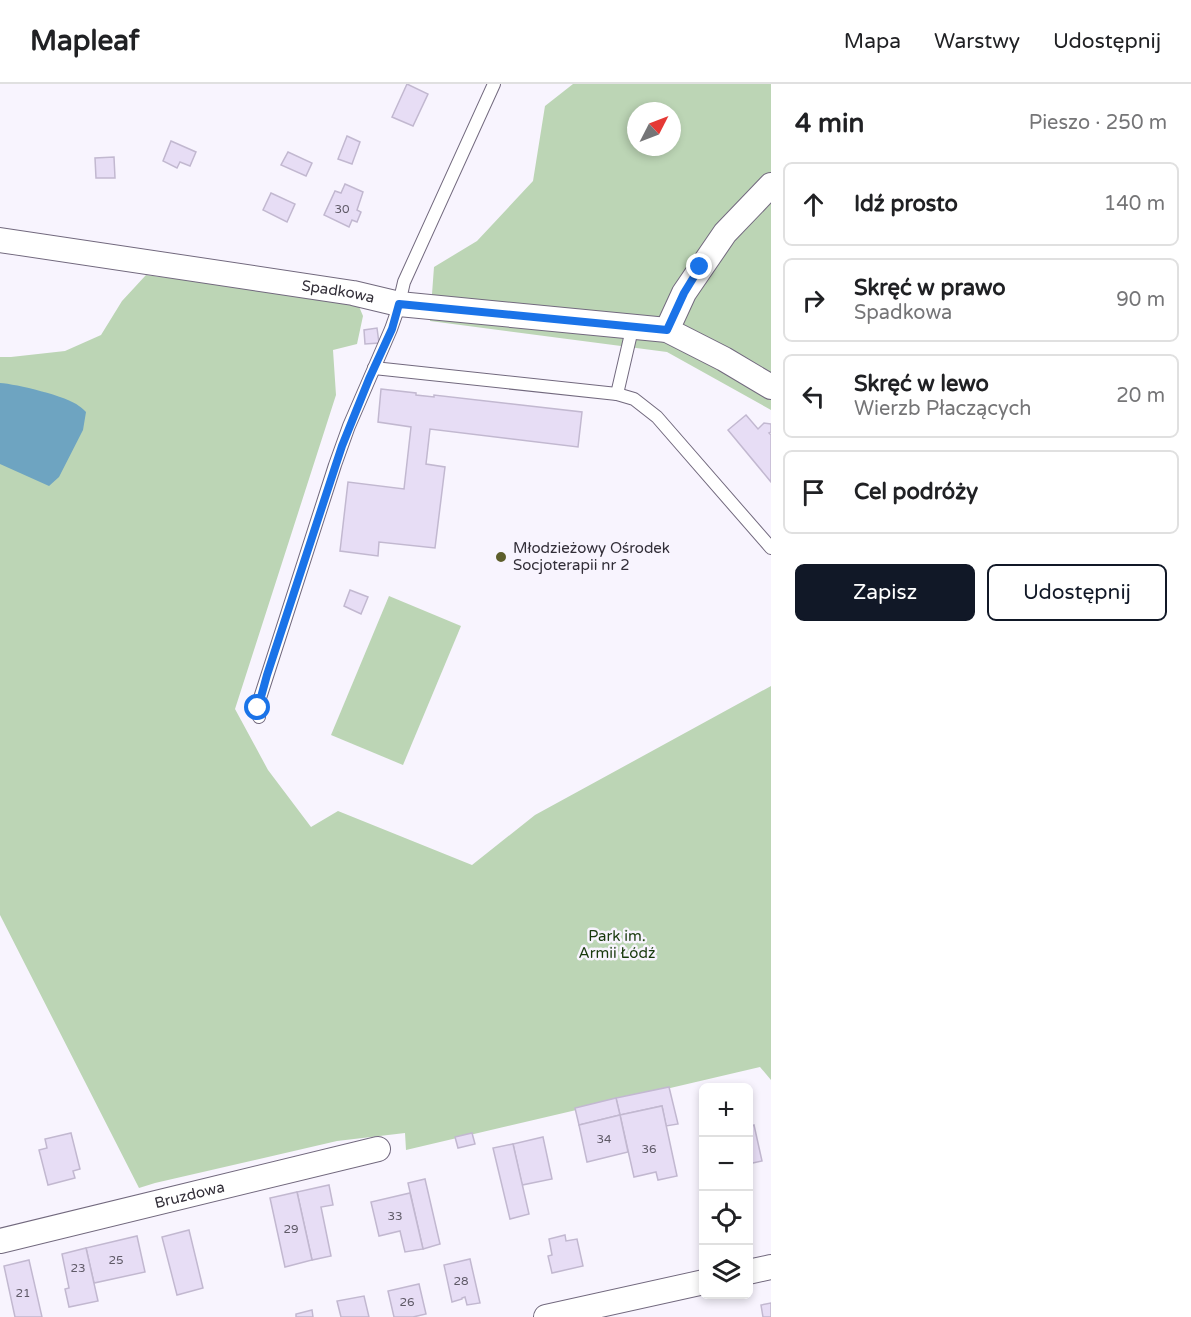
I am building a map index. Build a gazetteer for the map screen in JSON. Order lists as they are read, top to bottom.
{
  "streets": {
    "street": ["Spadkowa", "Bruzdowa"]
  },
  "parks": ["Park im. Armii Łódź"],
  "places": ["Młodzieżowy Ośrodek Socjoterapii nr 2"],
  "house_numbers": [
    "30",
    "34",
    "36",
    "33",
    "29",
    "25",
    "23",
    "28",
    "21",
    "26"
  ],
  "north": "top right",
  "page": {
    "header": "Mapleaf",
    "nav": ["Mapa", "Warstwy", "Udostępnij"],
    "heading": ["4 min", "Pieszo · 250 m"],
    "list": [
      ["Idź prosto", "140 m"],
      ["Skręć w prawo", "Spadkowa", "90 m"],
      ["Skręć w lewo", "Wierzb Płaczących", "20 m"],
      "Cel podróży"
    ],
    "buttons": ["Zapisz", "Udostępnij"],
    "map_buttons": ["+", "−"]
  }
}
